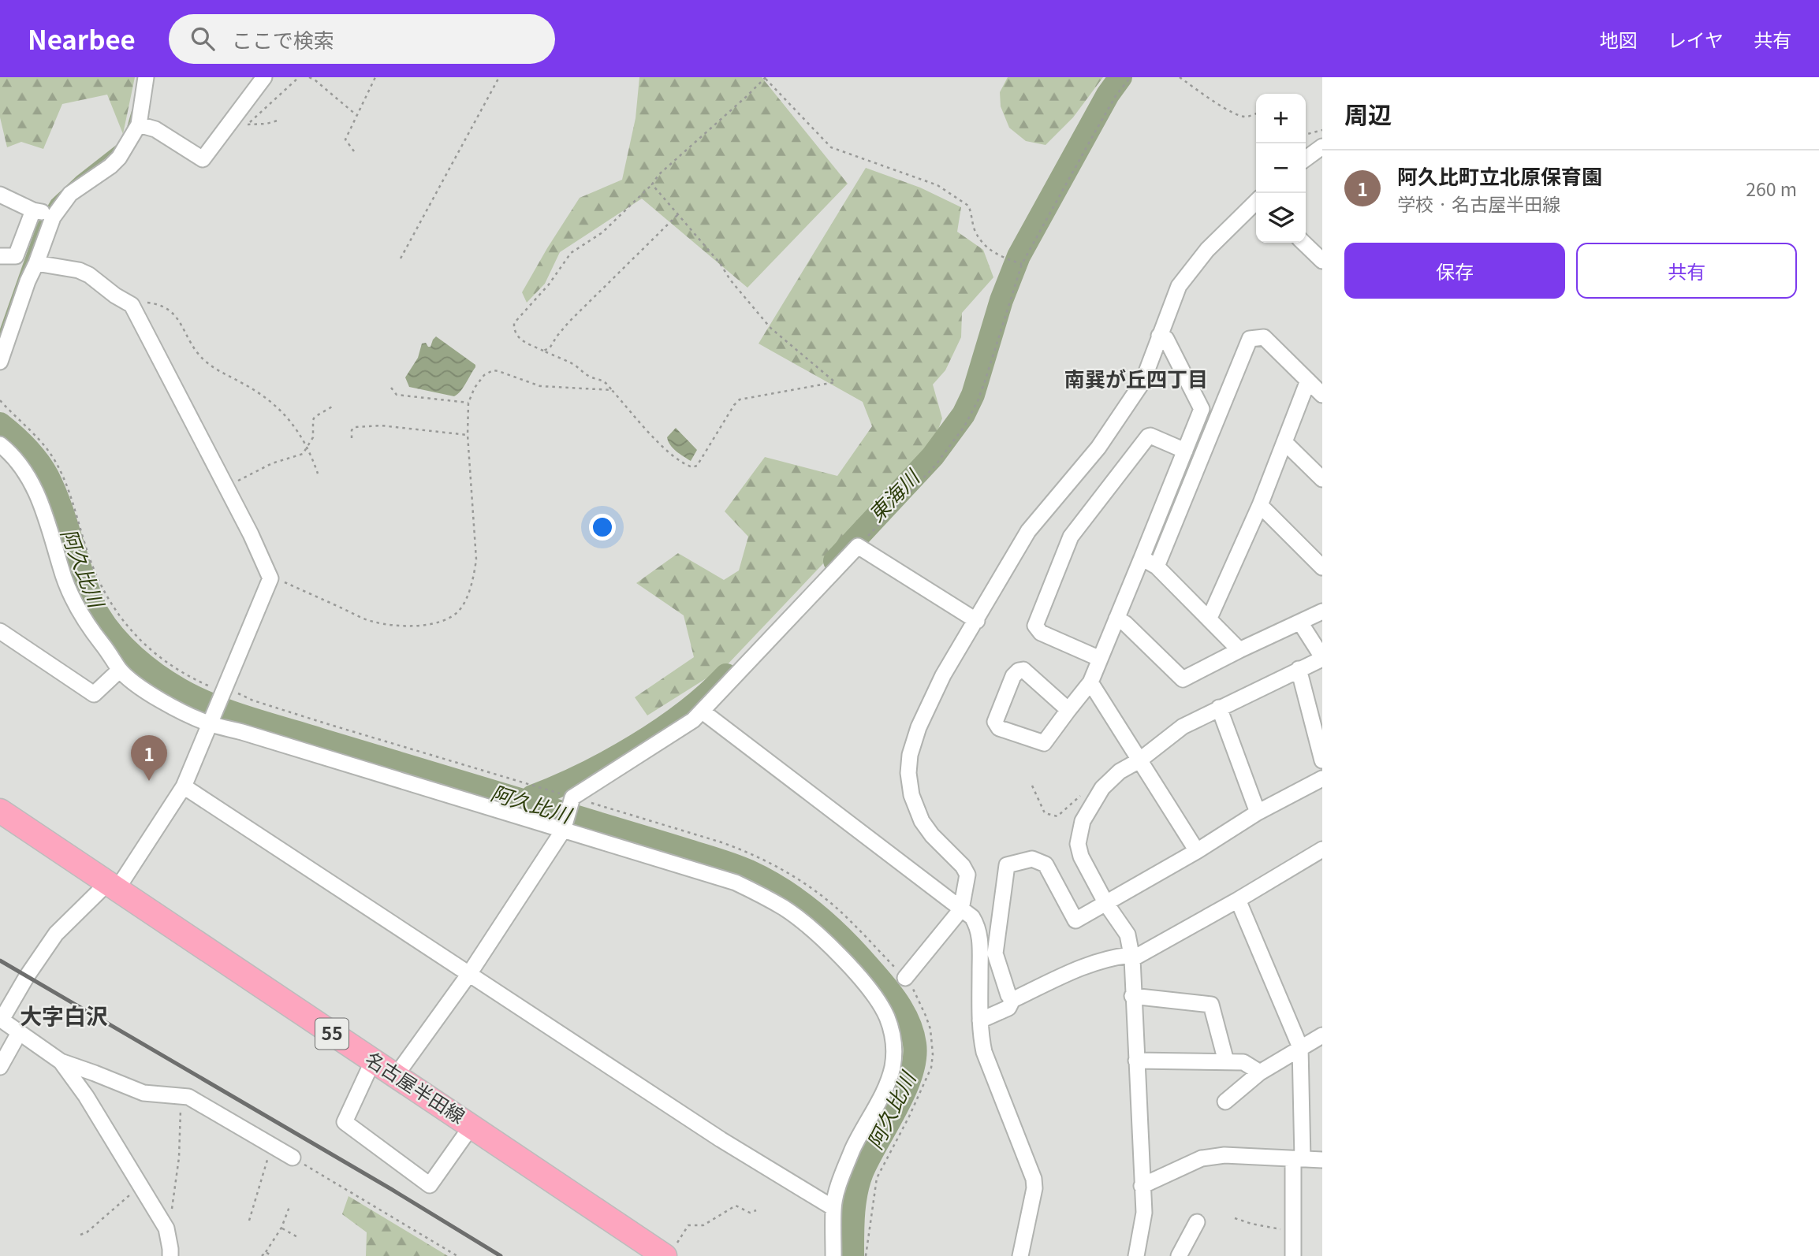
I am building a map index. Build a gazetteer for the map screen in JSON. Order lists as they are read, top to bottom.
{
  "streets": {
    "main road": ["55", "名古屋半田線"]
  },
  "districts": ["南巽が丘四丁目", "大字白沢"],
  "water": ["東海川", "阿久比川"],
  "page": {
    "header": "Nearbee",
    "search": "ここで検索",
    "nav": ["地図", "レイヤ", "共有"],
    "heading": "周辺",
    "map_buttons": ["+", "−"],
    "list": [
      {
        "mark": "1",
        "name": "阿久比町立北原保育園",
        "note": "学校 · 名古屋半田線",
        "value": "260 m"
      }
    ],
    "buttons": ["保存", "共有"],
    "pins": "1"
  }
}
